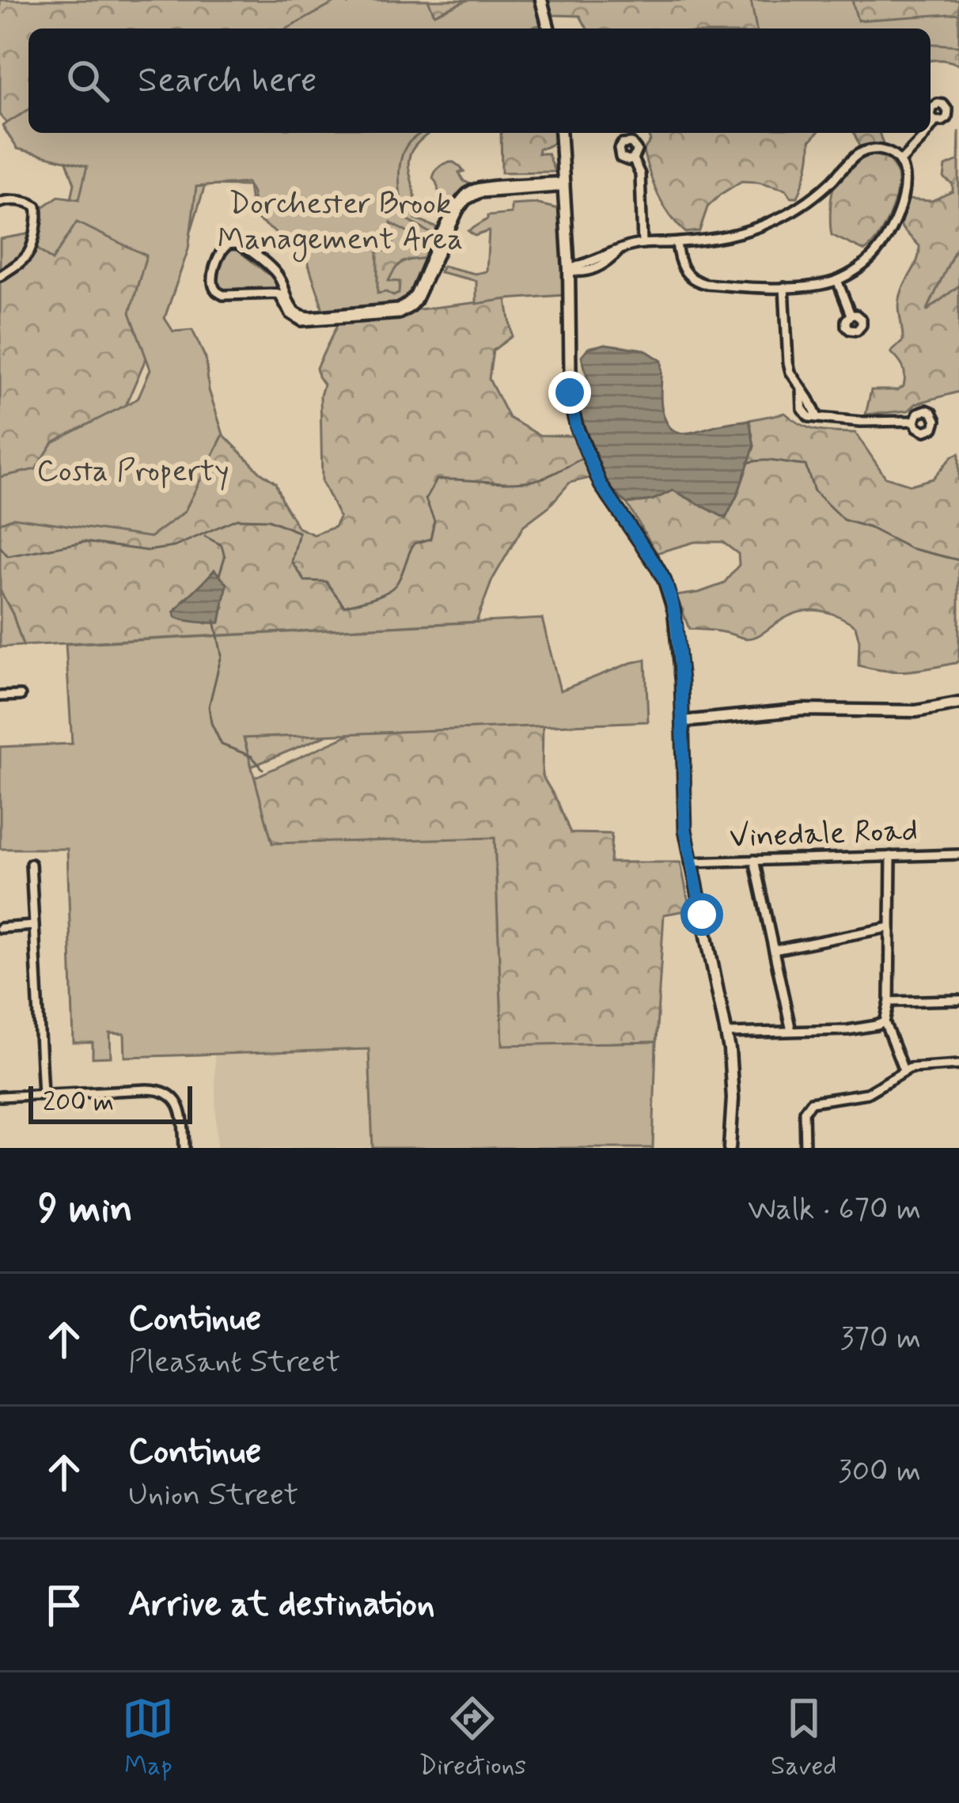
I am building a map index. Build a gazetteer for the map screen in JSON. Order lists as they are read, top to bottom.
{
  "streets": {
    "street": ["Vinedale Road"]
  },
  "parks": ["Dorchester Brook Management Area", "Costa Property"],
  "scale_bar": "200 m",
  "page": {
    "search": "Search here",
    "scale": "200 m",
    "heading": ["9 min", "Walk · 670 m"],
    "list": [
      ["Continue", "Pleasant Street", "370 m"],
      ["Continue", "Union Street", "300 m"],
      "Arrive at destination"
    ],
    "nav": ["Map", "Directions", "Saved"]
  }
}
